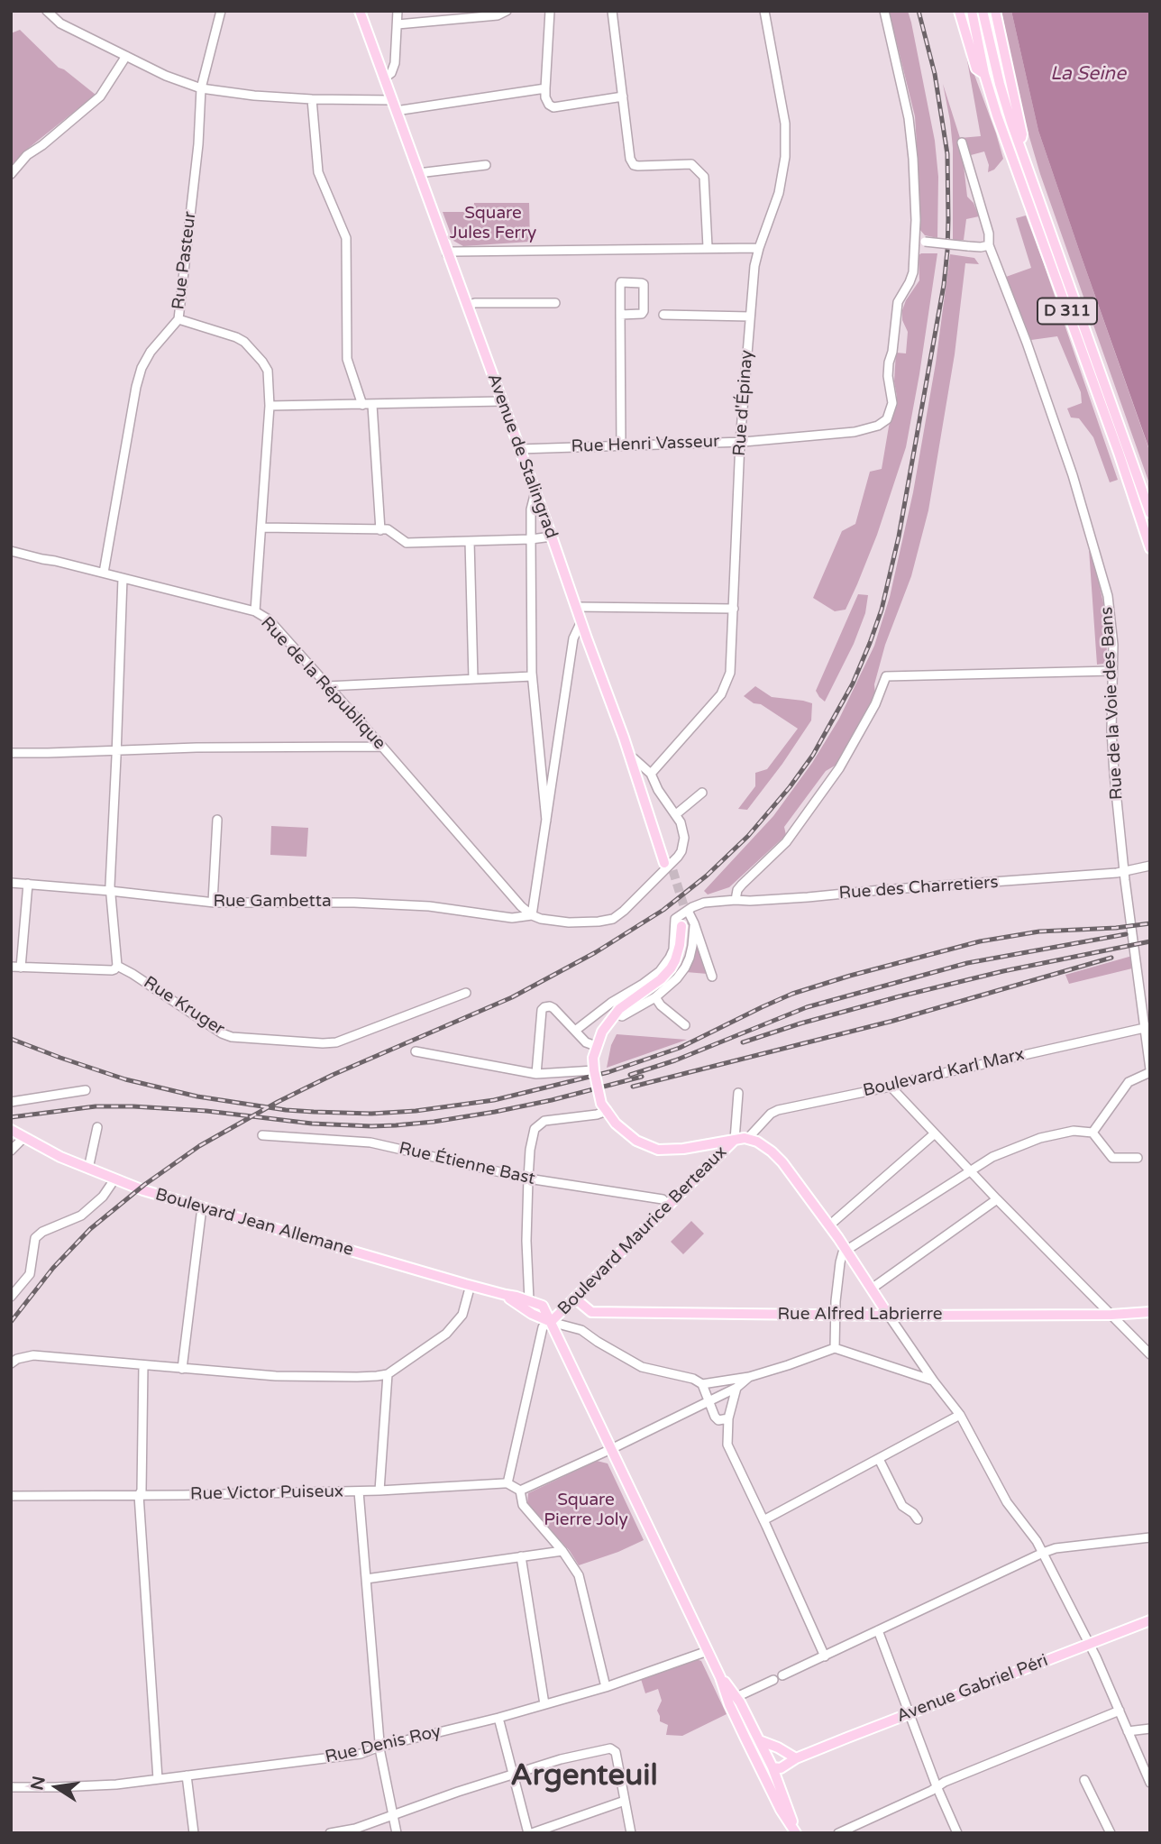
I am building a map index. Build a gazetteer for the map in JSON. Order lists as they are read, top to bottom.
{
  "streets": {
    "main road": [
      "D 311",
      "Avenue de Stalingrad",
      "Boulevard Jean Allemane",
      "Boulevard Maurice Berteaux",
      "Rue Alfred Labrierre",
      "Avenue Gabriel Péri"
    ],
    "street": [
      "Rue Pasteur",
      "Rue d'Épinay",
      "Rue Henri Vasseur",
      "Rue de la République",
      "Rue de la Voie des Bans",
      "Rue des Charretiers",
      "Rue Gambetta",
      "Rue Kruger",
      "Boulevard Karl Marx",
      "Rue Étienne Bast",
      "Rue Victor Puiseux",
      "Rue Denis Roy"
    ]
  },
  "crossings": [
    ["Rue Pasteur", "Rue de la République"],
    ["Rue d'Épinay", "Rue Henri Vasseur"],
    ["Rue Henri Vasseur", "Avenue de Stalingrad"],
    ["Rue de la République", "Rue Gambetta"],
    ["Rue de la Voie des Bans", "Rue des Charretiers"],
    ["Rue de la Voie des Bans", "Boulevard Karl Marx"],
    ["Rue Étienne Bast", "Boulevard Maurice Berteaux"],
    ["Boulevard Jean Allemane", "Boulevard Maurice Berteaux"],
    ["Boulevard Maurice Berteaux", "Rue Alfred Labrierre"]
  ],
  "districts": ["Argenteuil"],
  "water": ["La Seine"],
  "parks": ["Square Jules Ferry", "Square Pierre Joly"],
  "north": "left"
}
